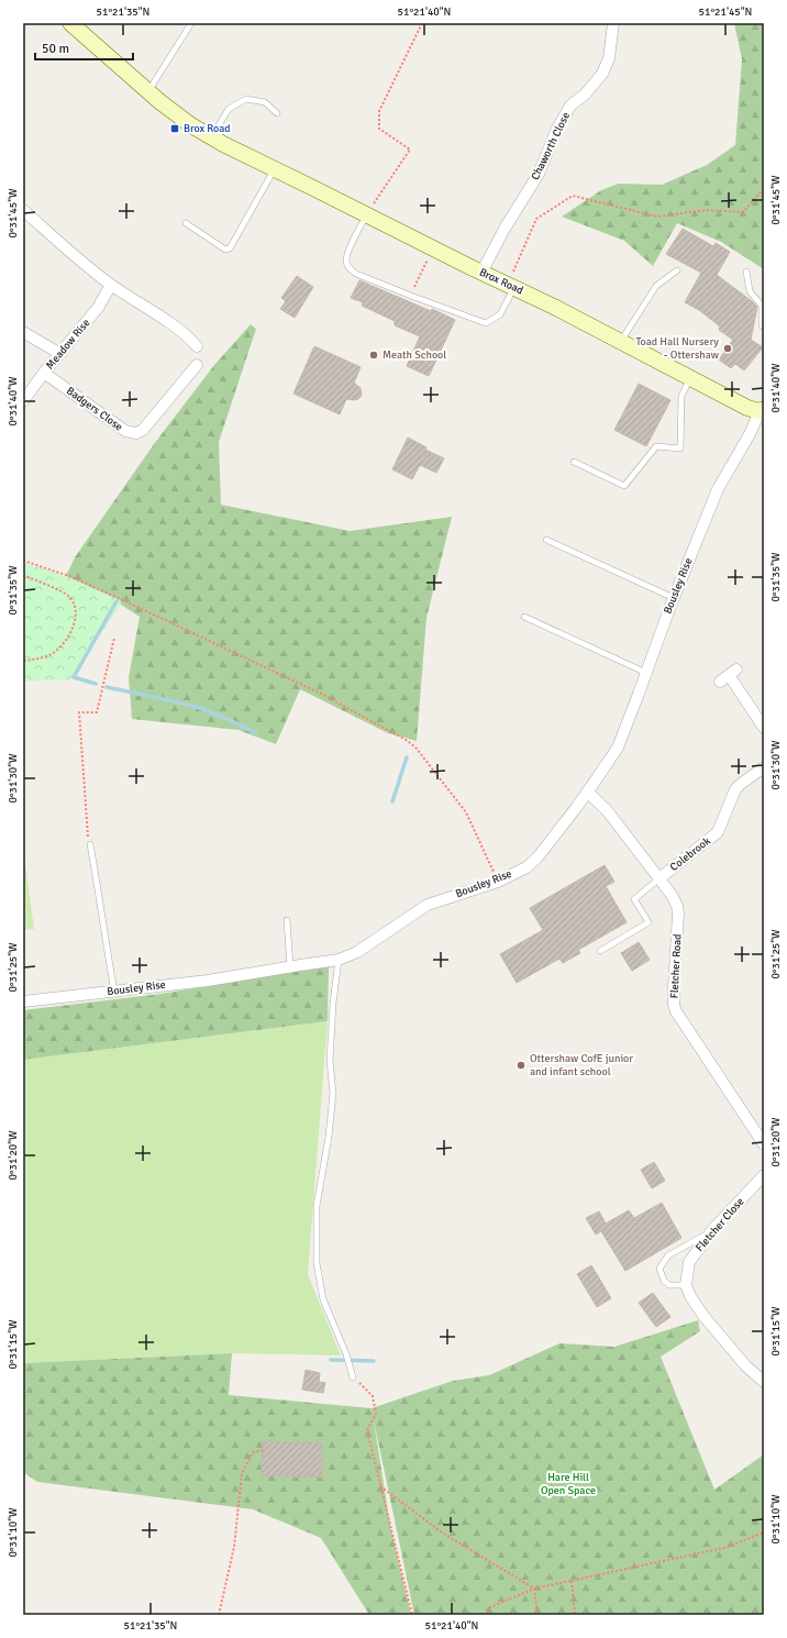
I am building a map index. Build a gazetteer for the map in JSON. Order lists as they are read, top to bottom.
{
  "streets": {
    "street": [
      "Chaworth Close",
      "Brox Road",
      "Meadow Rise",
      "Badgers Close",
      "Bousley Rise",
      "Colebrook",
      "Fletcher Road",
      "Fletcher Close"
    ]
  },
  "crossings": [
    ["Chaworth Close", "Brox Road"],
    ["Brox Road", "Bousley Rise"],
    ["Meadow Rise", "Badgers Close"],
    ["Bousley Rise", "Fletcher Road"],
    ["Colebrook", "Fletcher Road"]
  ],
  "parks": ["Hare Hill Open Space"],
  "places": {
    "transit": ["Brox Road"],
    "other": ["Toad Hall Nursery - Ottershaw", "Meath School", "Ottershaw CofE junior and infant school"]
  },
  "scale_bar": "50 m",
  "coordinates": [
    "51°21'35\"N",
    "51°21'40\"N",
    "51°21'45\"N",
    "0°31'45\"W",
    "0°31'40\"W",
    "0°31'35\"W",
    "0°31'30\"W",
    "0°31'25\"W",
    "0°31'20\"W",
    "0°31'15\"W",
    "0°31'10\"W"
  ]
}
